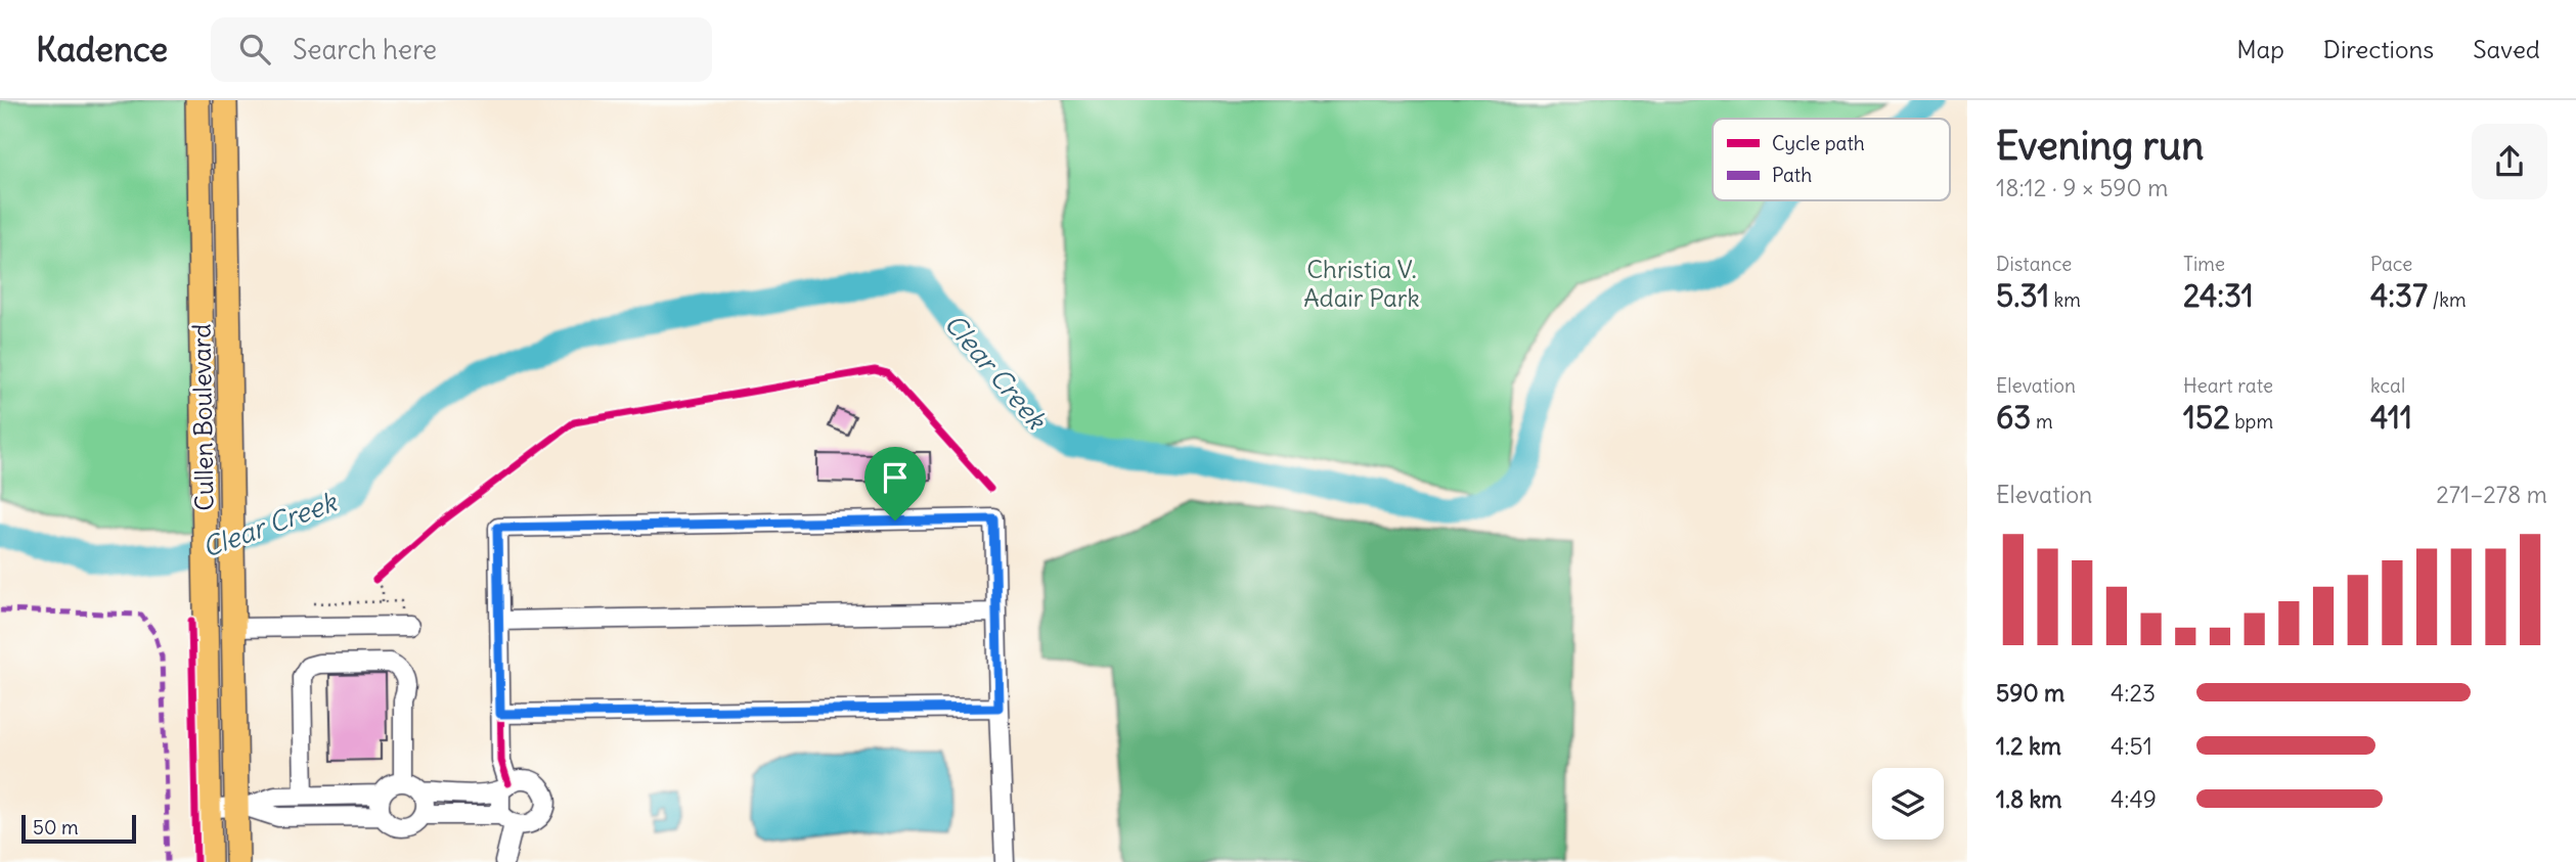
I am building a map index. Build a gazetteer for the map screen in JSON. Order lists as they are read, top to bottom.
{
  "streets": {
    "main road": ["Cullen Boulevard"]
  },
  "water": ["Clear Creek"],
  "parks": ["Christia V. Adair Park"],
  "legend": ["Cycle path", "Path"],
  "scale_bar": "50 m",
  "page": {
    "header": "Kadence",
    "search": "Search here",
    "nav": ["Map", "Directions", "Saved"],
    "heading": ["Evening run", "18:12 · 9 × 590 m"],
    "stats": [
      ["Distance", "5.31 km"],
      ["Time", "24:31"],
      ["Pace", "4:37 /km"],
      ["Elevation", "63 m"],
      ["Heart rate", "152 bpm"],
      ["kcal", "411"]
    ],
    "chart": ["Elevation", "271–278 m"],
    "list": [
      {
        "name": "590 m",
        "note": "4:23"
      },
      {
        "name": "1.2 km",
        "note": "4:51"
      },
      {
        "name": "1.8 km",
        "note": "4:49"
      }
    ],
    "scale": "50 m"
  }
}
